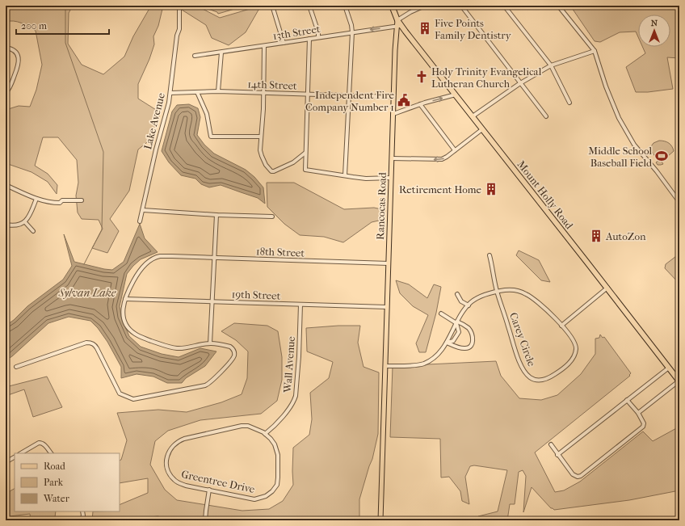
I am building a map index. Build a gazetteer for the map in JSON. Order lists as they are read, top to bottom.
{
  "streets": {
    "highway": ["Mount Holly Road"],
    "main road": ["Rancocas Road"],
    "street": [
      "13th Street",
      "14th Street",
      "Lake Avenue",
      "18th Street",
      "19th Street",
      "Carey Circle",
      "Wall Avenue",
      "Greentree Drive"
    ]
  },
  "crossings": [
    ["13th Street", "Mount Holly Road"],
    ["13th Street", "Rancocas Road"],
    ["14th Street", "Lake Avenue"],
    ["14th Street", "Rancocas Road"],
    ["Mount Holly Road", "Rancocas Road"],
    ["Rancocas Road", "18th Street"],
    ["Rancocas Road", "19th Street"],
    ["18th Street", "19th Street"],
    ["19th Street", "Wall Avenue"],
    ["Wall Avenue", "Greentree Drive"]
  ],
  "water": ["Sylvan Lake"],
  "places": {
    "building": ["Five Points Family Dentistry", "Retirement Home", "AutoZon"],
    "church": ["Holy Trinity Evangelical Lutheran Church"],
    "public building": ["Independent Fire Company Number 1"],
    "sports": ["Middle School Baseball Field"]
  },
  "legend": ["Road", "Park", "Water"],
  "scale_bar": "200 m",
  "north": "top"
}
